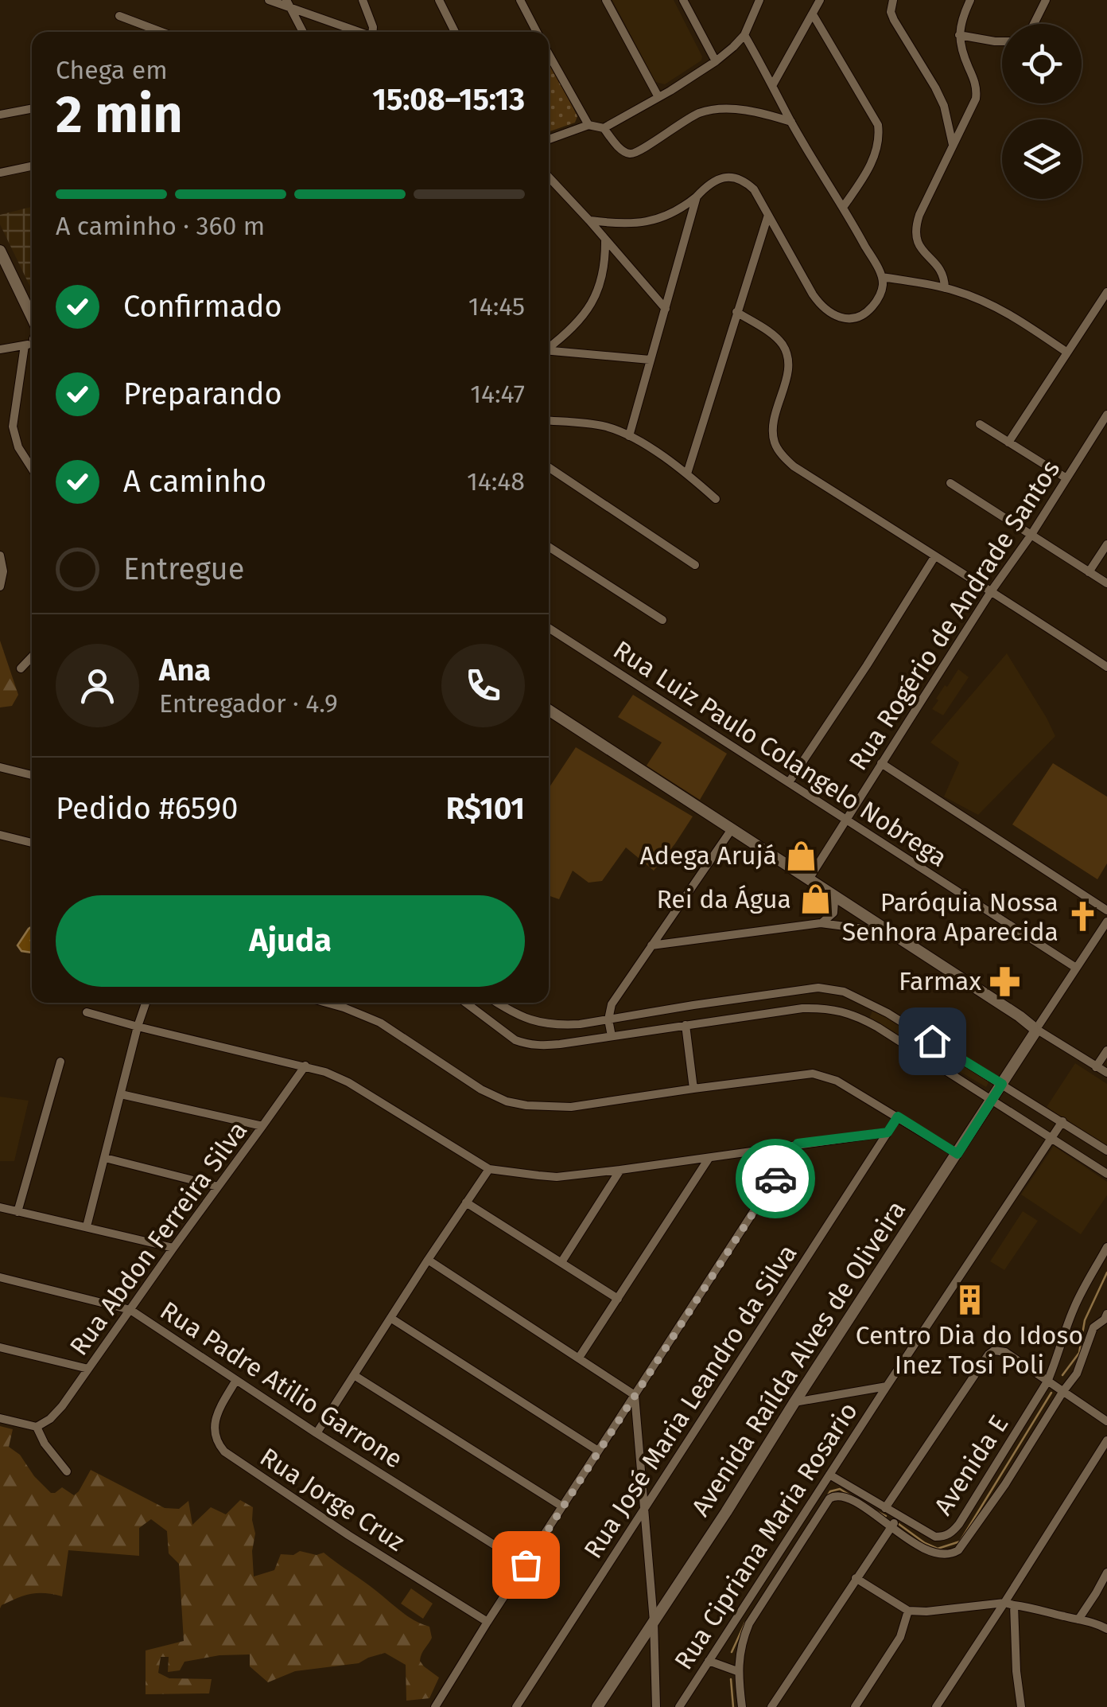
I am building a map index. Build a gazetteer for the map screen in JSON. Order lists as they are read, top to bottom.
{
  "streets": {
    "street": [
      "Rua Rogério de Andrade Santos",
      "Rua Luiz Paulo Colangelo Nobrega",
      "Rua Abdon Ferreira Silva",
      "Avenida Raílda Alves de Oliveira",
      "Rua Padre Atilio Garrone",
      "Rua José Maria Leandro da Silva",
      "Avenida E",
      "Rua Jorge Cruz",
      "Rua Cipriana Maria Rosario"
    ]
  },
  "crossings": [
    ["Rua Rogério de Andrade Santos", "Rua Luiz Paulo Colangelo Nobrega"],
    ["Rua Luiz Paulo Colangelo Nobrega", "Avenida Raílda Alves de Oliveira"],
    ["Rua Abdon Ferreira Silva", "Rua Padre Atilio Garrone"],
    ["Rua Padre Atilio Garrone", "Rua Jorge Cruz"],
    ["Avenida E", "Rua Cipriana Maria Rosario"]
  ],
  "places": {
    "shop": ["Adega Arujá", "Rei da Água"],
    "church": ["Paróquia Nossa Senhora Aparecida"],
    "pharmacy": ["Farmax"],
    "building": ["Centro Dia do Idoso Inez Tosi Poli"]
  },
  "page": {
    "heading": ["2 min", "Chega em", "15:08–15:13"],
    "panel": [
      "Ana",
      "Entregador · 4.9",
      "Pedido #6590",
      "R$101"
    ],
    "bar": "A caminho · 360 m",
    "list": [
      ["Confirmado", "14:45"],
      ["Preparando", "14:47"],
      ["A caminho", "14:48"],
      "Entregue"
    ],
    "buttons": "Ajuda"
  }
}
